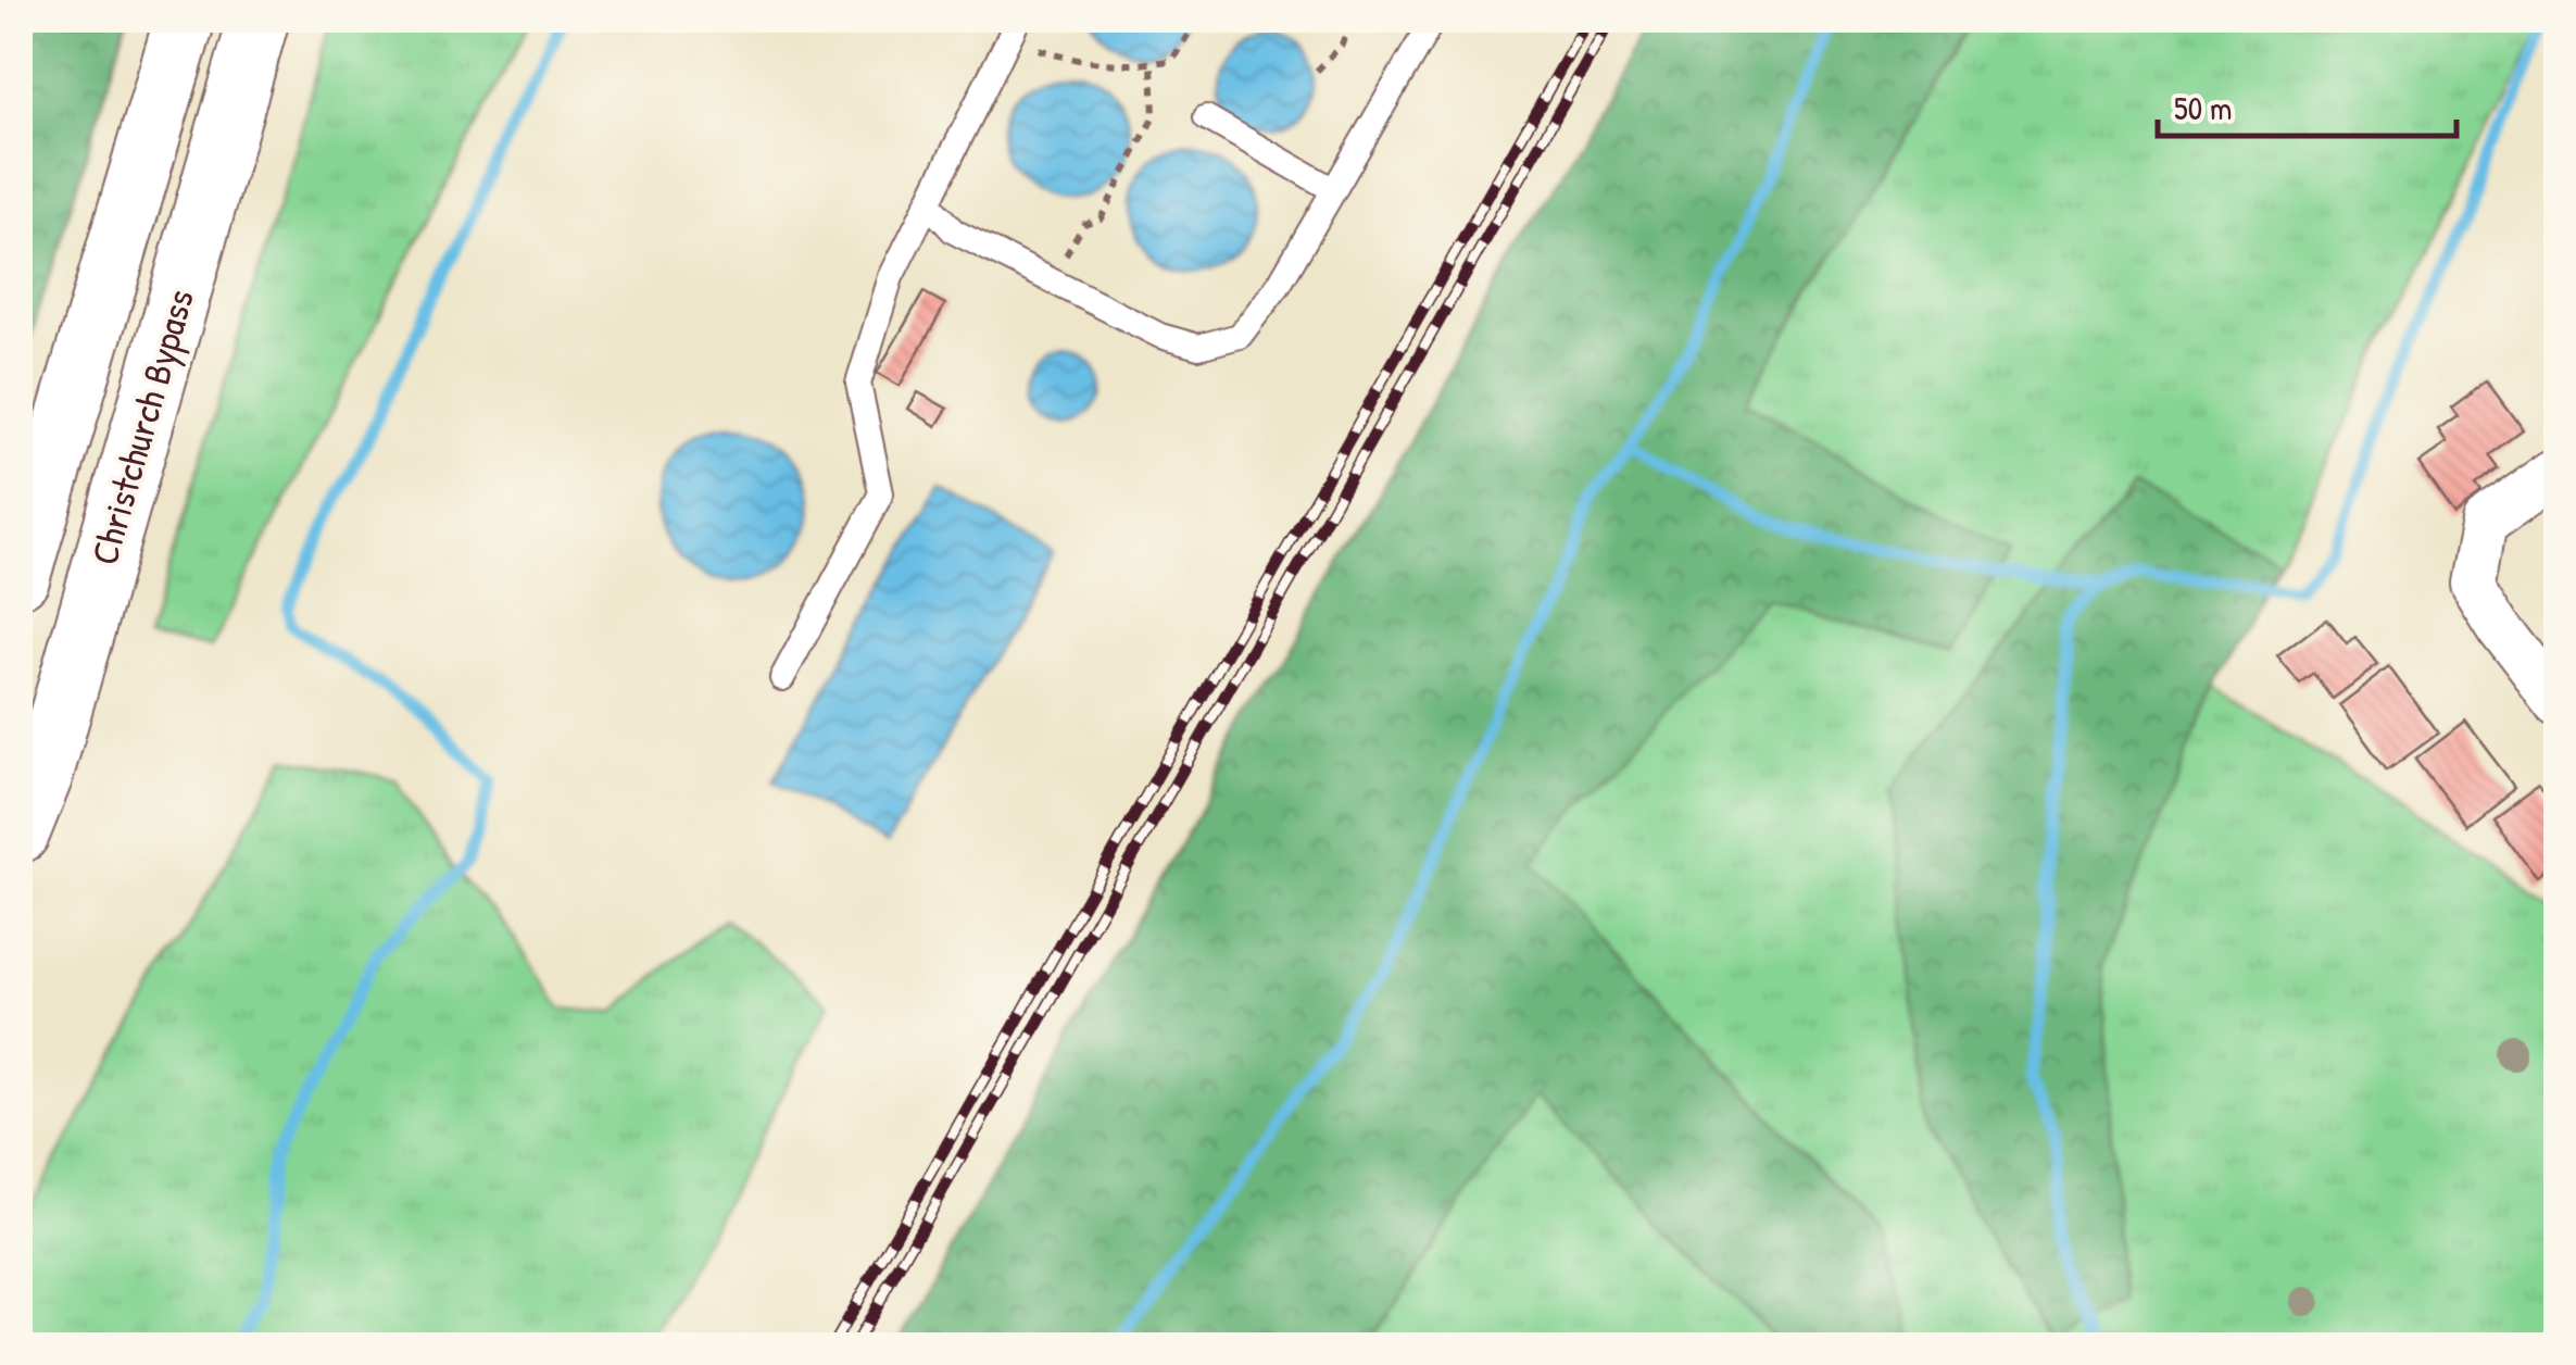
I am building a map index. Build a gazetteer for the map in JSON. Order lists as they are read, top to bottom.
{
  "streets": {
    "main road": ["Christchurch Bypass"]
  },
  "scale_bar": "50 m"
}
